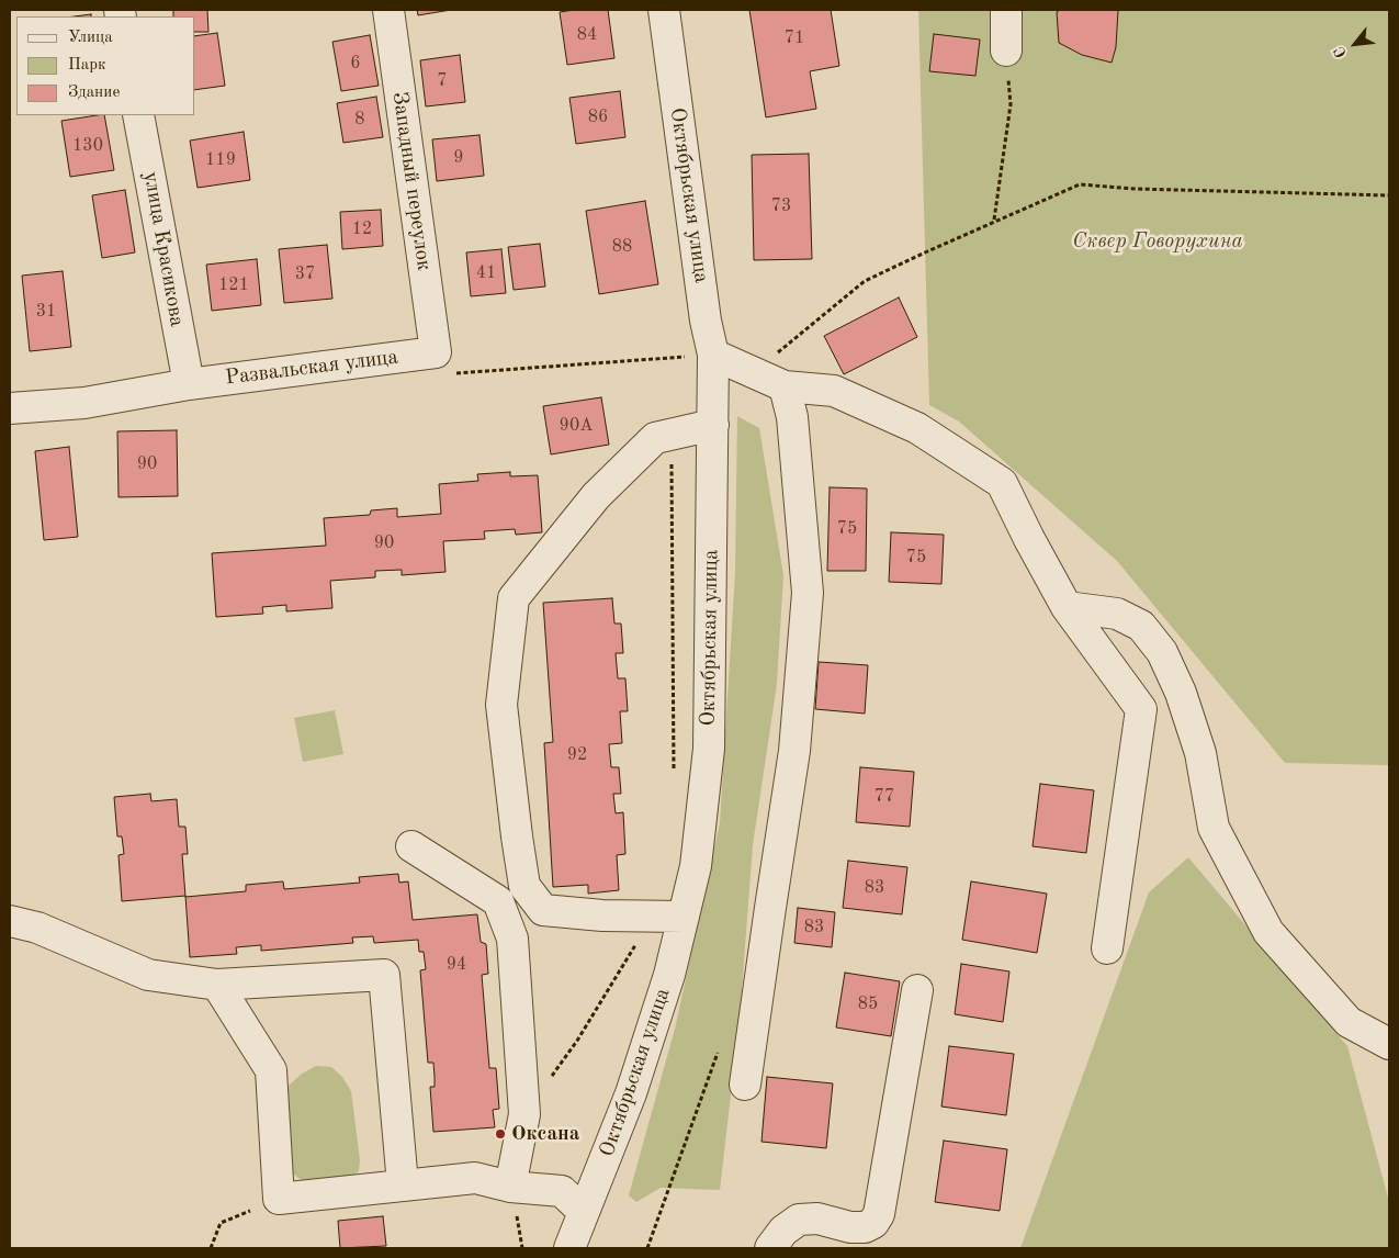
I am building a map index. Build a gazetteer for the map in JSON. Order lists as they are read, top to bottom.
{
  "streets": {
    "street": [
      "Западный переулок",
      "Октябрьская улица",
      "улица Красикова",
      "Развальская улица"
    ]
  },
  "crossings": [
    ["Западный переулок", "Развальская улица"],
    ["улица Красикова", "Развальская улица"]
  ],
  "parks": ["Сквер Говорухина"],
  "places": ["Оксана"],
  "house_numbers": [
    "84",
    "71",
    "6",
    "7",
    "86",
    "8",
    "130",
    "9",
    "119",
    "73",
    "12",
    "88",
    "41",
    "37",
    "121",
    "31",
    "90А",
    "90",
    "75",
    "90",
    "75",
    "92",
    "77",
    "83",
    "83",
    "94",
    "85"
  ],
  "legend": ["Улица", "Парк", "Здание"],
  "north": "bottom left"
}
